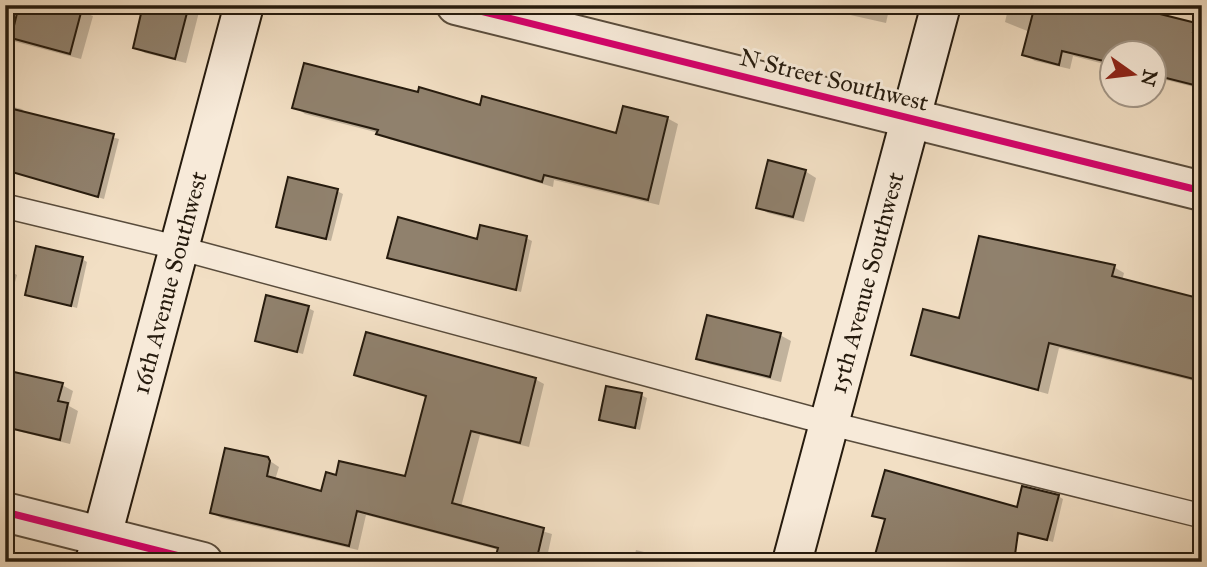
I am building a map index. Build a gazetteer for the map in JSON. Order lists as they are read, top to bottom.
{
  "streets": {
    "main road": ["N Street Southwest", "15th Avenue Southwest", "16th Avenue Southwest"]
  },
  "crossings": [
    ["N Street Southwest", "15th Avenue Southwest"]
  ],
  "north": "right"
}
